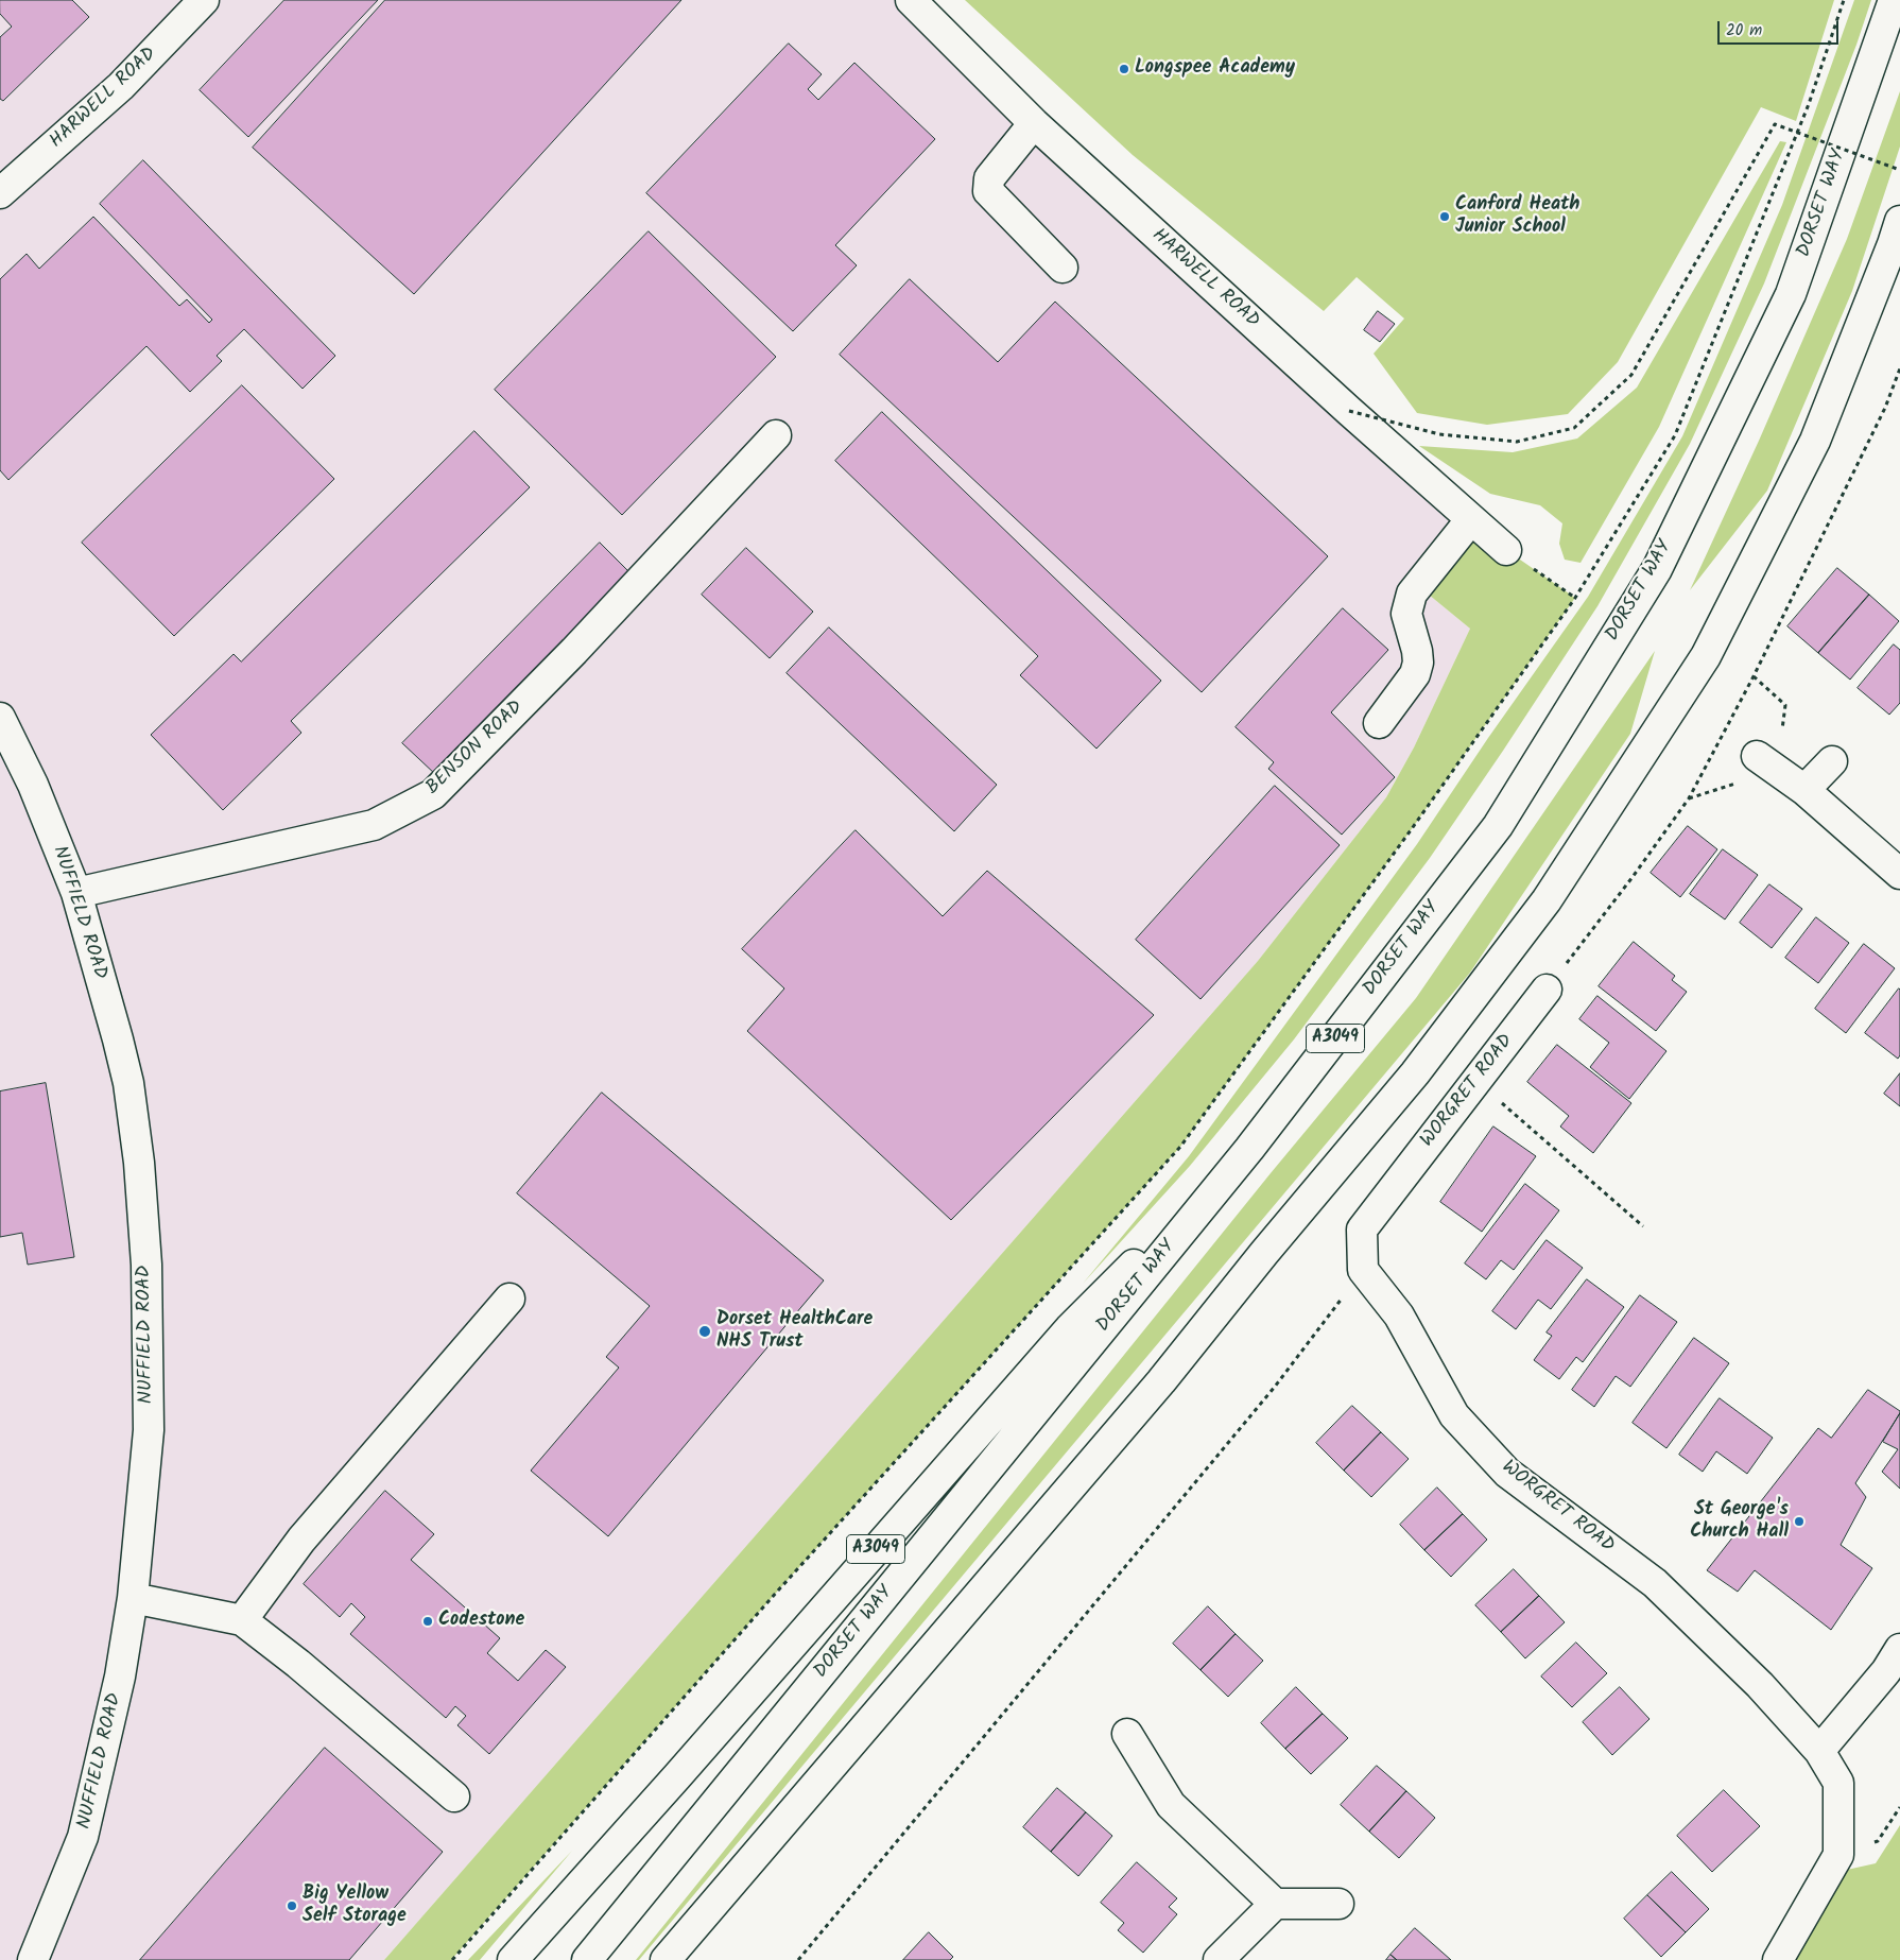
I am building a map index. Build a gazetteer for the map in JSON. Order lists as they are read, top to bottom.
{
  "streets": {
    "main road": [
      "HARWELL ROAD",
      "DORSET WAY",
      "BENSON ROAD",
      "NUFFIELD ROAD",
      "A3049",
      "WORGRET ROAD"
    ]
  },
  "crossings": [
    ["DORSET WAY", "A3049"],
    ["BENSON ROAD", "NUFFIELD ROAD"]
  ],
  "places": [
    "Longspee Academy",
    "Canford Heath Junior School",
    "Dorset HealthCare NHS Trust",
    "St George's Church Hall",
    "Codestone",
    "Big Yellow Self Storage"
  ],
  "scale_bar": "20 m"
}
